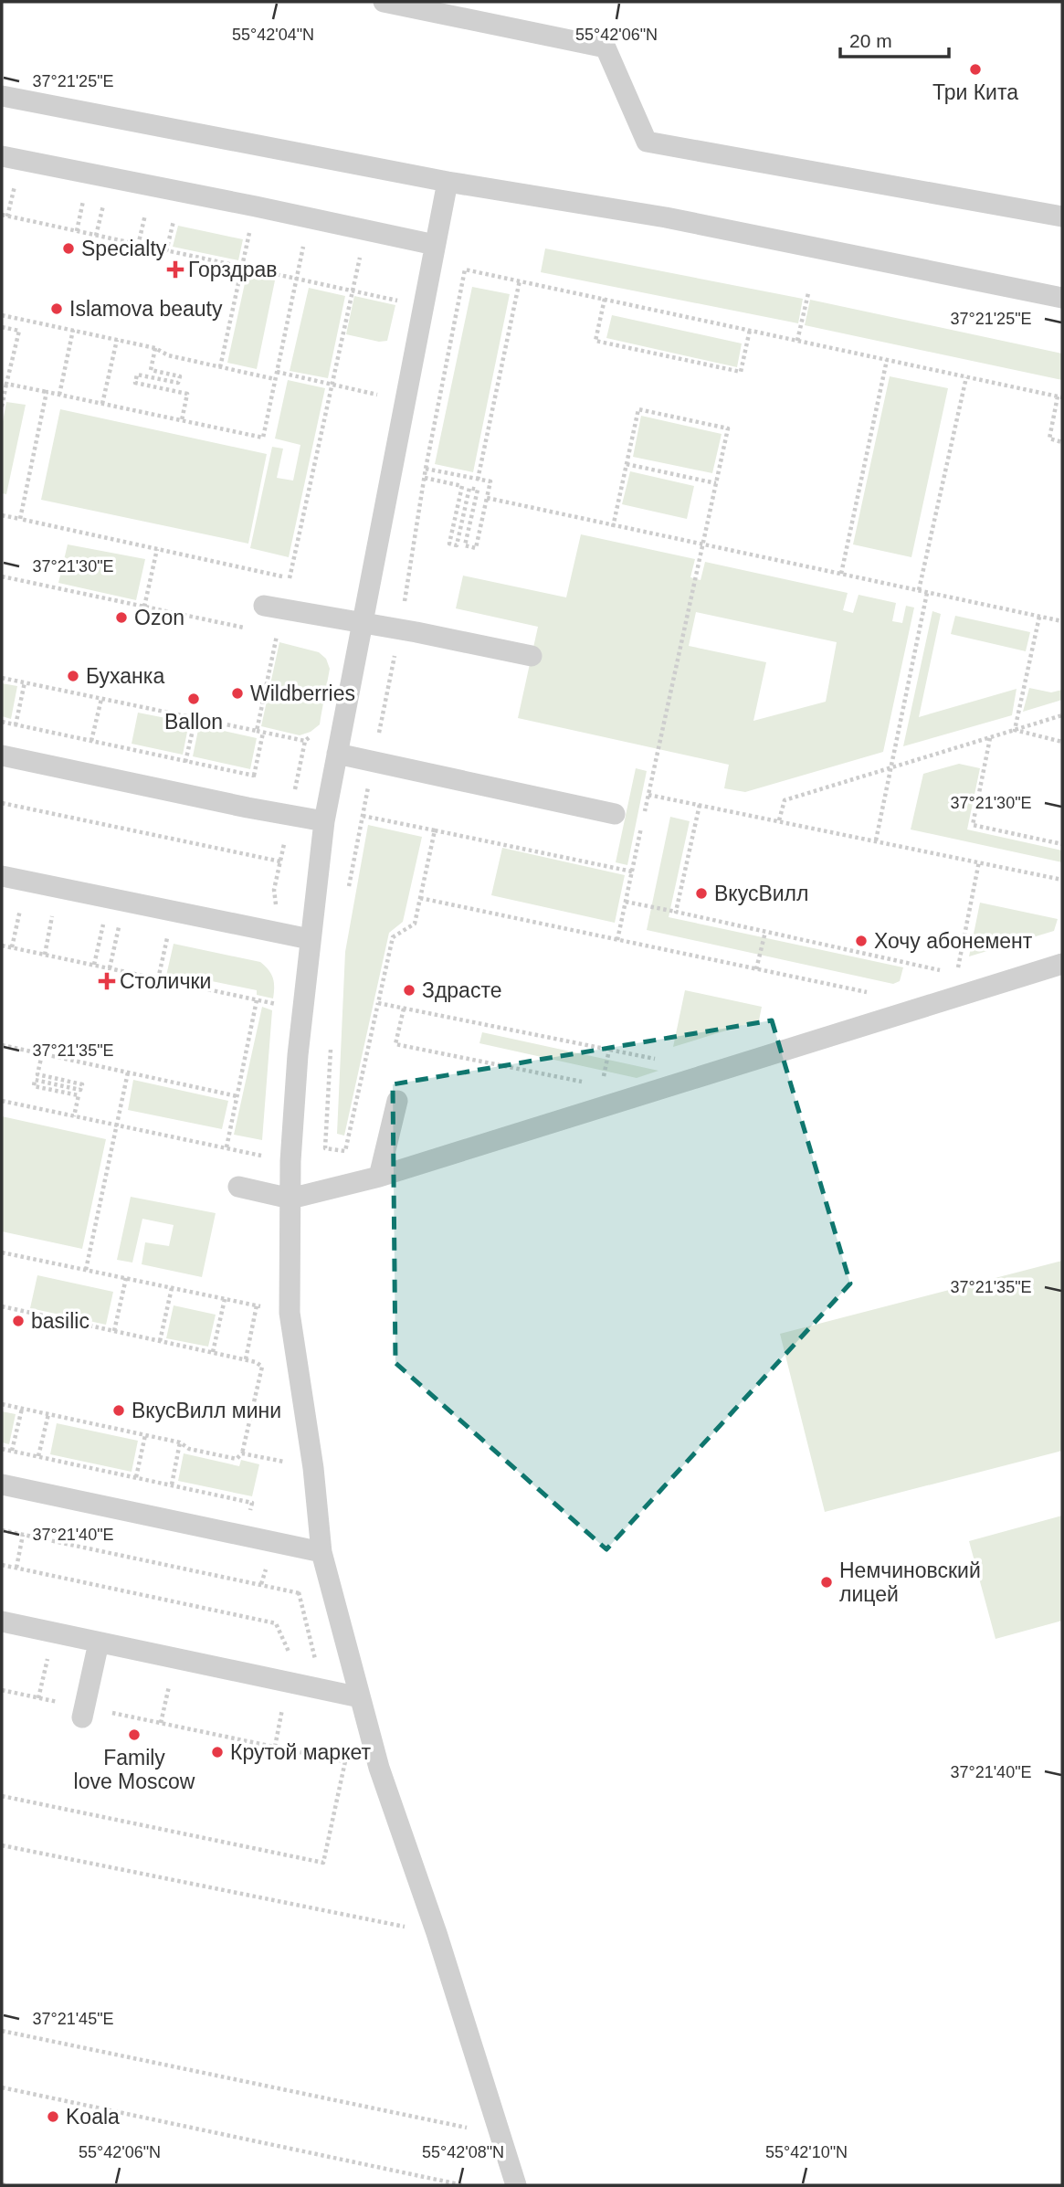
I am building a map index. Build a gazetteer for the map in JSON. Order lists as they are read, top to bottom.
{
  "places": {
    "other": [
      "Три Кита",
      "Specialty",
      "Islamova beauty",
      "Ozon",
      "Буханка",
      "Wildberries",
      "Ballon",
      "ВкусВилл",
      "Хочу абонемент",
      "Здрасте",
      "basilic",
      "ВкусВилл мини",
      "Немчиновский лицей",
      "Family love Moscow",
      "Крутой маркет",
      "Koala"
    ],
    "health": ["Горздрав", "Столички"]
  },
  "scale_bar": "20 m",
  "coordinates": [
    "55°42'04\"N",
    "55°42'06\"N",
    "37°21'25\"E",
    "37°21'30\"E",
    "37°21'35\"E",
    "37°21'40\"E",
    "37°21'45\"E",
    "55°42'08\"N",
    "55°42'10\"N"
  ]
}
